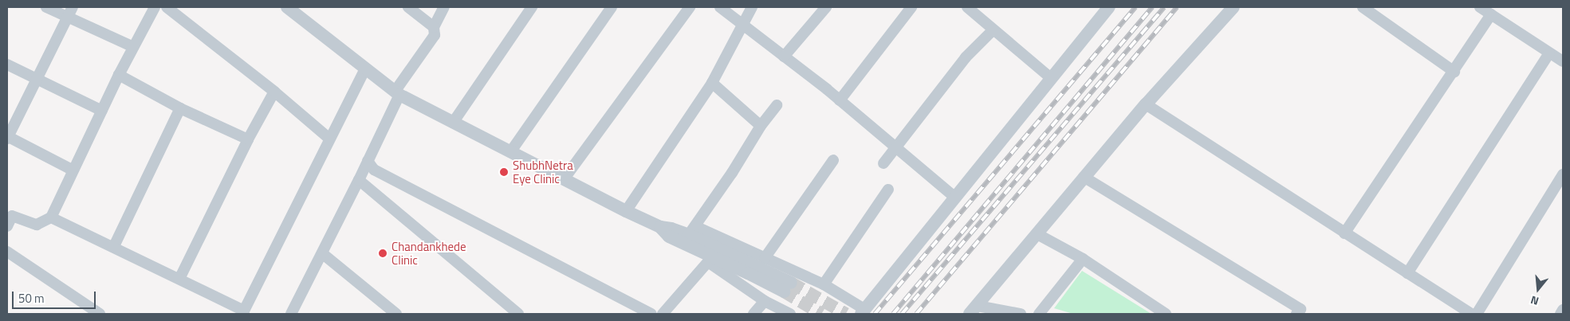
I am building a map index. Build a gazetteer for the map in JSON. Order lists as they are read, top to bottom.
{
  "places": ["ShubhNetra Eye Clinic", "Chandankhede Clinic"],
  "scale_bar": "50 m",
  "north": "bottom"
}
